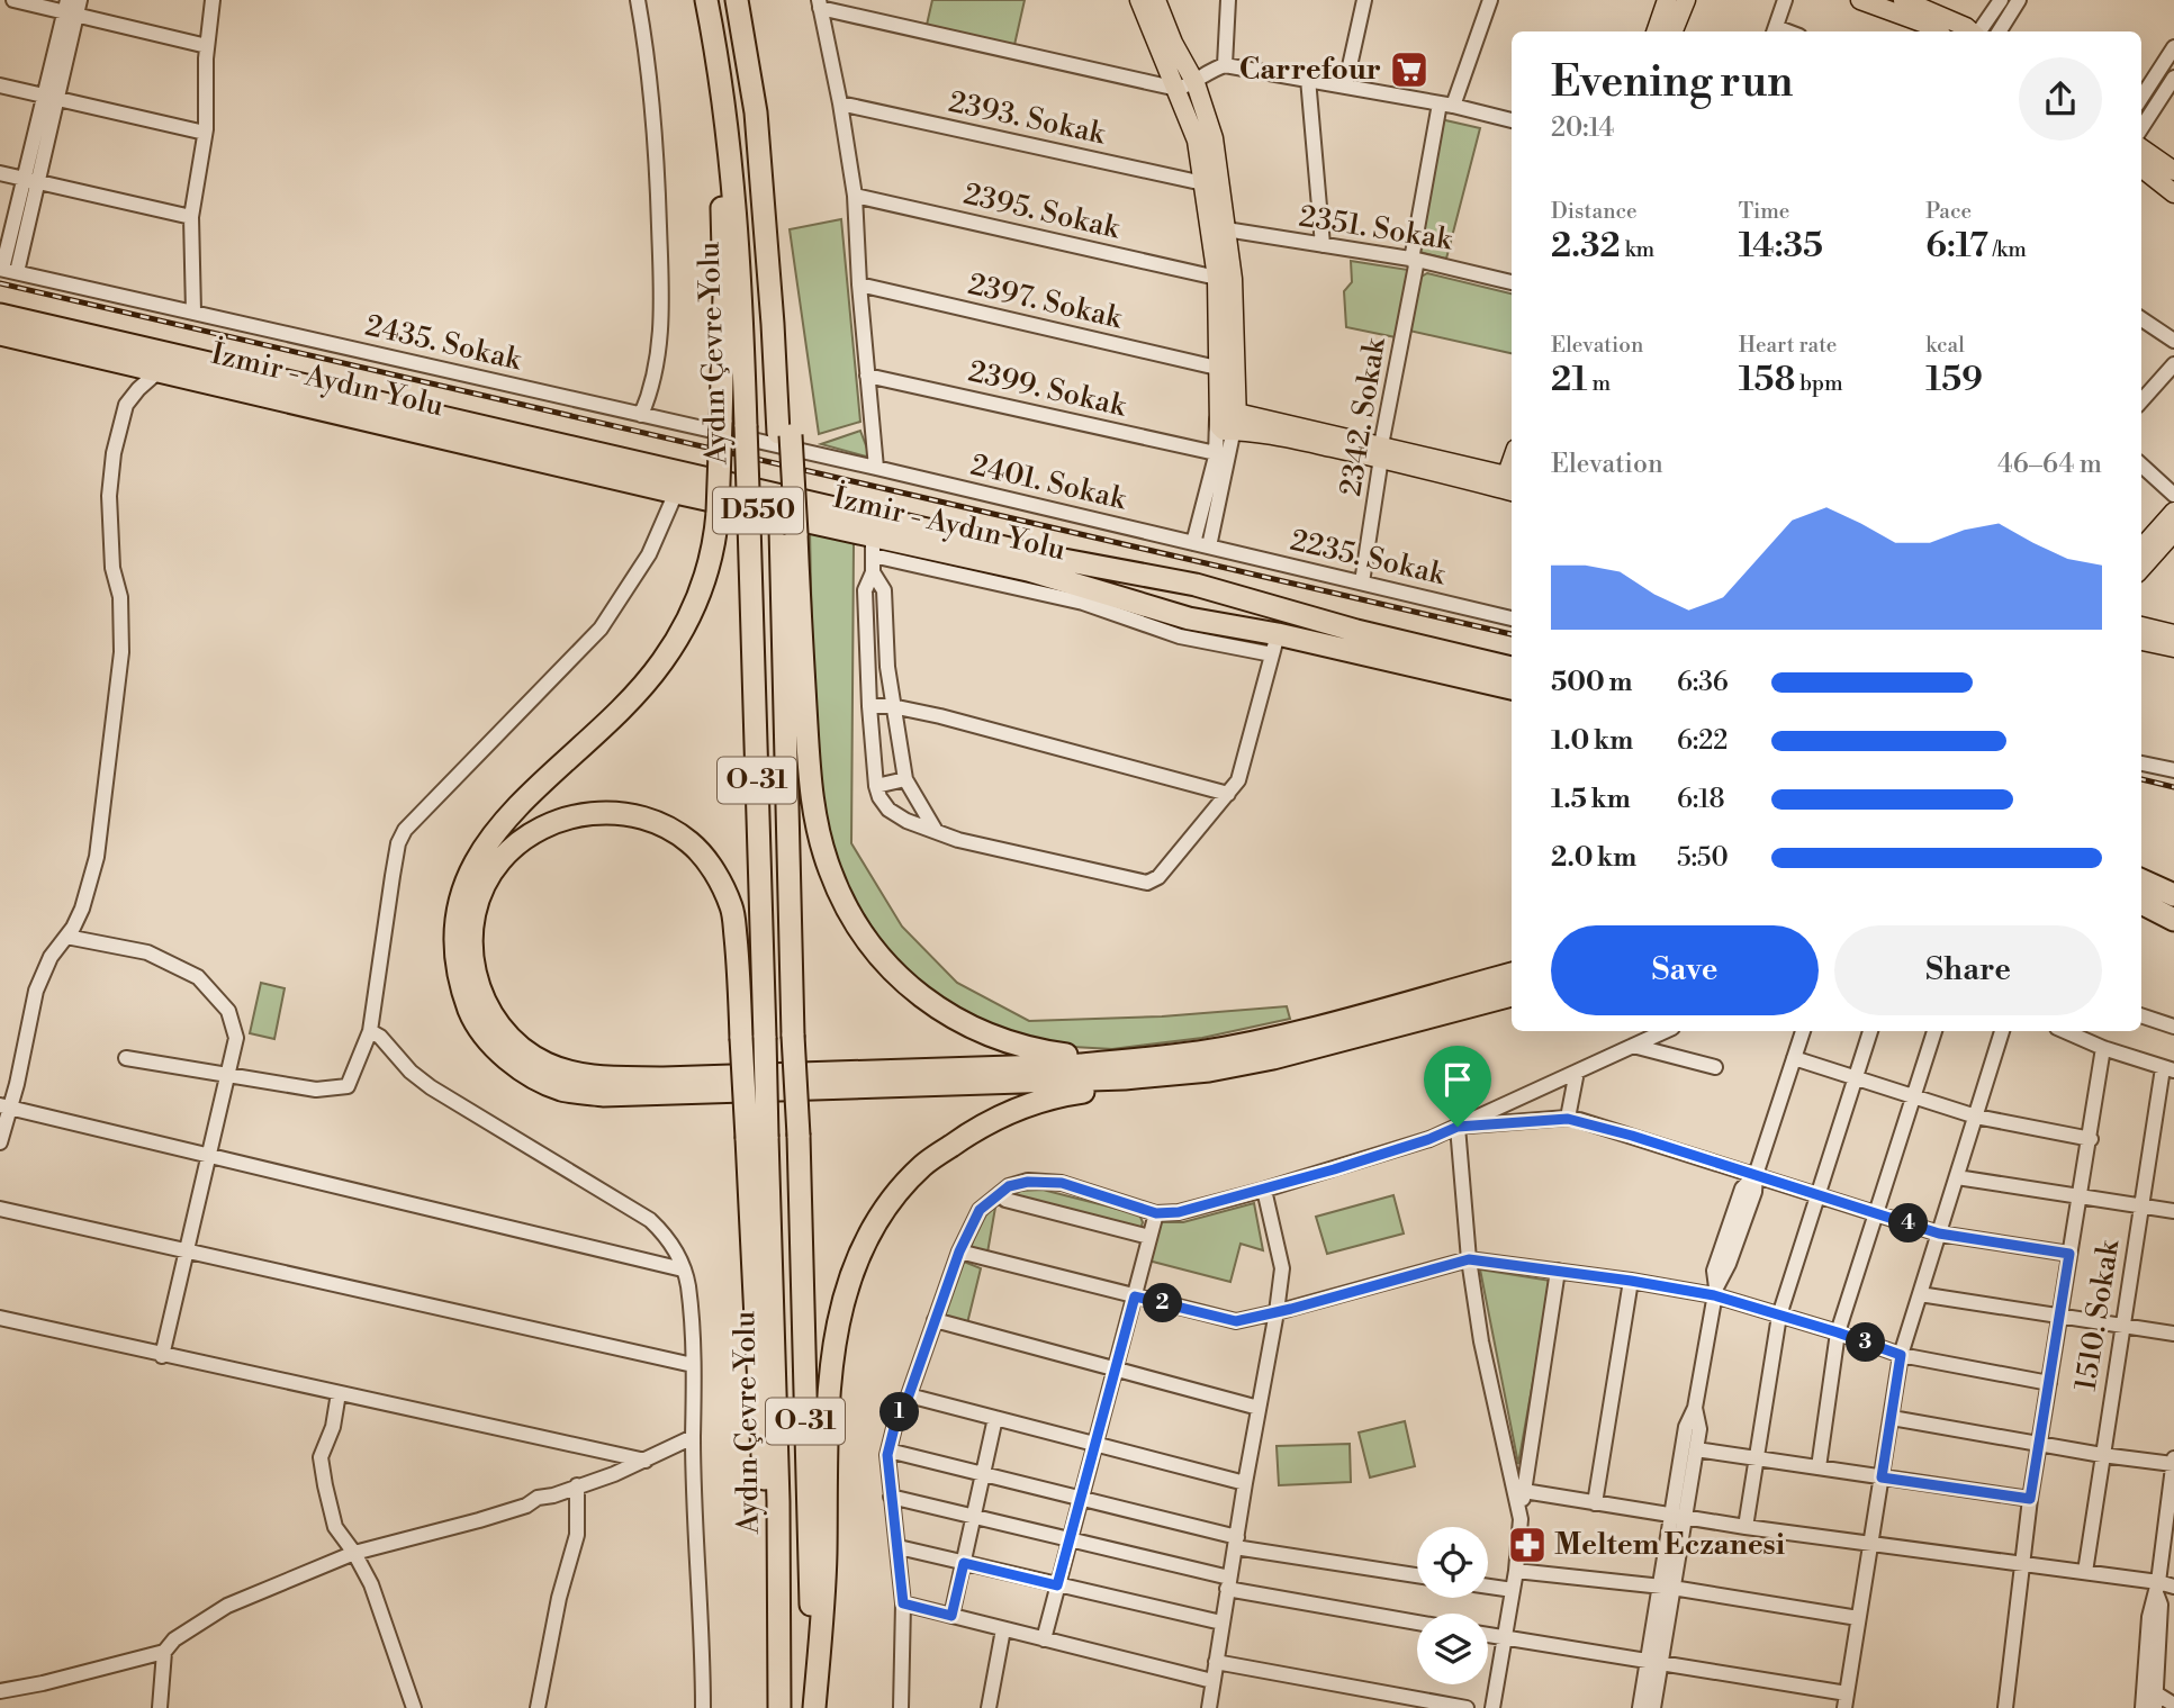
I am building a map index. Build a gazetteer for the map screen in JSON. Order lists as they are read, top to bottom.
{
  "streets": {
    "highway": [
      "Aydın Çevre Yolu",
      "İzmir - Aydın Yolu",
      "D550",
      "O-31"
    ],
    "street": [
      "2393. Sokak",
      "2395. Sokak",
      "2351. Sokak",
      "2397. Sokak",
      "2435. Sokak",
      "2399. Sokak",
      "2342. Sokak",
      "2401. Sokak",
      "2235. Sokak",
      "1510. Sokak"
    ]
  },
  "crossings": [
    ["2351. Sokak", "2342. Sokak"],
    ["2435. Sokak", "2401. Sokak"],
    ["2342. Sokak", "2235. Sokak"],
    ["2401. Sokak", "2235. Sokak"]
  ],
  "places": {
    "supermarket": ["Carrefour"],
    "pharmacy": ["Meltem Eczanesi"]
  },
  "page": {
    "heading": ["Evening run", "20:14"],
    "stats": [
      ["Distance", "2.32 km"],
      ["Time", "14:35"],
      ["Pace", "6:17 /km"],
      ["Elevation", "21 m"],
      ["Heart rate", "158 bpm"],
      ["kcal", "159"]
    ],
    "chart": ["Elevation", "46–64 m"],
    "list": [
      {
        "name": "500 m",
        "note": "6:36"
      },
      {
        "name": "1.0 km",
        "note": "6:22"
      },
      {
        "name": "1.5 km",
        "note": "6:18"
      },
      {
        "name": "2.0 km",
        "note": "5:50"
      }
    ],
    "buttons": ["Save", "Share"],
    "pins": [
      "4",
      "2",
      "3",
      "1"
    ]
  }
}
